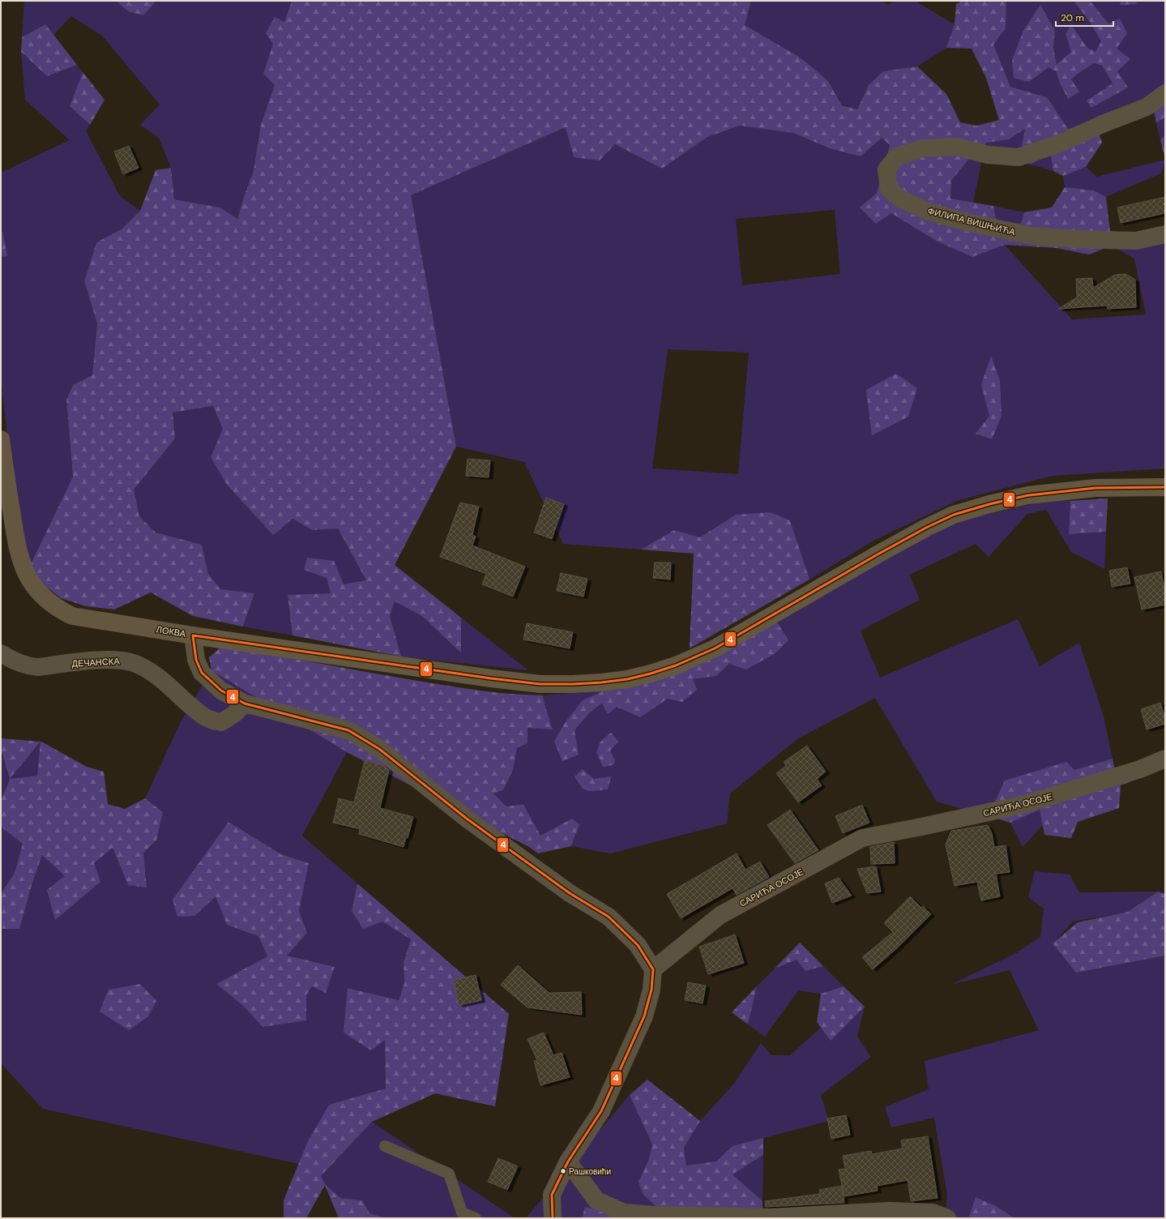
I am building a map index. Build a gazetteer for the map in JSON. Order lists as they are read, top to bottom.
{
  "streets": {
    "main road": ["ЛОКВА"],
    "street": ["ФИЛИПА ВИШЊИЋА", "ДЕЧАНСКА", "САРИЋА ОСОЈЕ"]
  },
  "crossings": [
    ["ЛОКВА", "ДЕЧАНСКА"],
    ["ЛОКВА", "САРИЋА ОСОЈЕ"]
  ],
  "places": ["Рашковићи"],
  "lines": ["transit line 4"],
  "scale_bar": "20 m"
}
